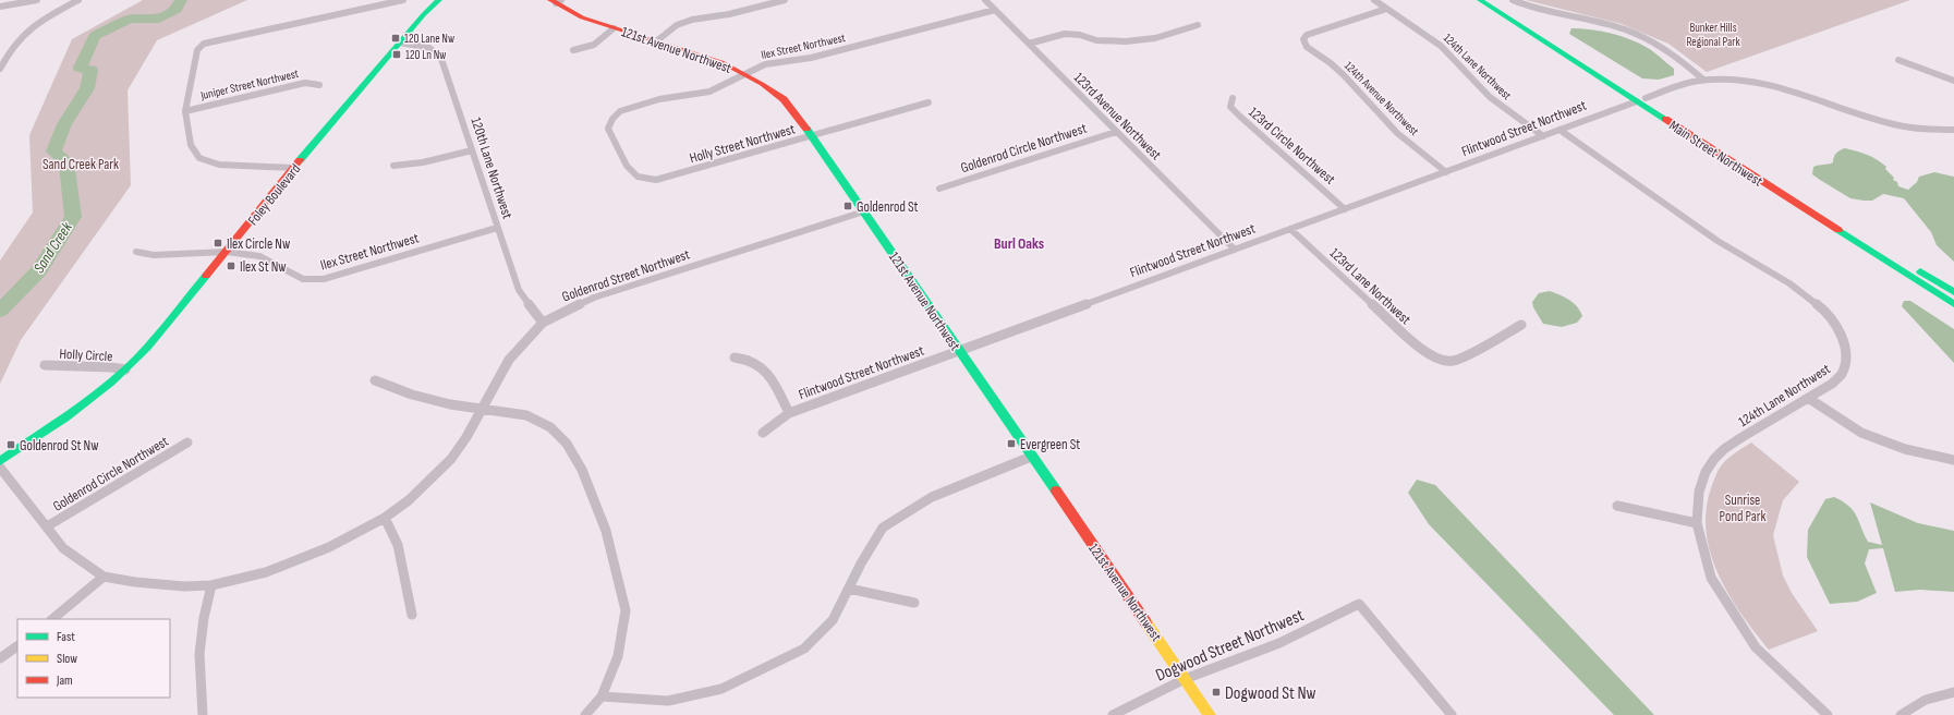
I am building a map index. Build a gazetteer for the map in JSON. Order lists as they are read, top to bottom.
{
  "streets": {
    "street": [
      "Ilex Street Northwest",
      "121st Avenue Northwest",
      "124th Lane Northwest",
      "Juniper Street Northwest",
      "124th Avenue Northwest",
      "123rd Avenue Northwest",
      "Flintwood Street Northwest",
      "Holly Street Northwest",
      "123rd Circle Northwest",
      "Goldenrod Circle Northwest",
      "Main Street Northwest",
      "120th Lane Northwest",
      "Foley Boulevard",
      "Goldenrod Street Northwest",
      "123rd Lane Northwest",
      "Holly Circle",
      "Dogwood Street Northwest"
    ]
  },
  "crossings": [
    ["Ilex Street Northwest", "121st Avenue Northwest"],
    ["Ilex Street Northwest", "123rd Avenue Northwest"],
    ["Ilex Street Northwest", "Holly Street Northwest"],
    ["Ilex Street Northwest", "120th Lane Northwest"],
    ["Ilex Street Northwest", "Foley Boulevard"],
    ["121st Avenue Northwest", "Flintwood Street Northwest"],
    ["121st Avenue Northwest", "Holly Street Northwest"],
    ["121st Avenue Northwest", "Goldenrod Street Northwest"],
    ["121st Avenue Northwest", "Dogwood Street Northwest"],
    ["124th Lane Northwest", "124th Avenue Northwest"],
    ["124th Lane Northwest", "Flintwood Street Northwest"],
    ["124th Avenue Northwest", "Flintwood Street Northwest"],
    ["123rd Avenue Northwest", "Flintwood Street Northwest"],
    ["123rd Avenue Northwest", "Goldenrod Circle Northwest"],
    ["Flintwood Street Northwest", "123rd Circle Northwest"],
    ["Flintwood Street Northwest", "Main Street Northwest"],
    ["Flintwood Street Northwest", "123rd Lane Northwest"],
    ["Goldenrod Circle Northwest", "Goldenrod Street Northwest"],
    ["120th Lane Northwest", "Foley Boulevard"],
    ["120th Lane Northwest", "Goldenrod Street Northwest"],
    ["Foley Boulevard", "Holly Circle"]
  ],
  "districts": ["Burl Oaks"],
  "water": ["Sand Creek"],
  "parks": ["Bunker Hills Regional Park", "Sand Creek Park", "Sunrise Pond Park"],
  "places": {
    "transit": [
      "120 Lane Nw",
      "120 Ln Nw",
      "Goldenrod St",
      "Ilex Circle Nw",
      "Ilex St Nw",
      "Evergreen St",
      "Goldenrod St Nw",
      "Dogwood St Nw"
    ]
  },
  "legend": ["Fast", "Slow", "Jam"]
}
